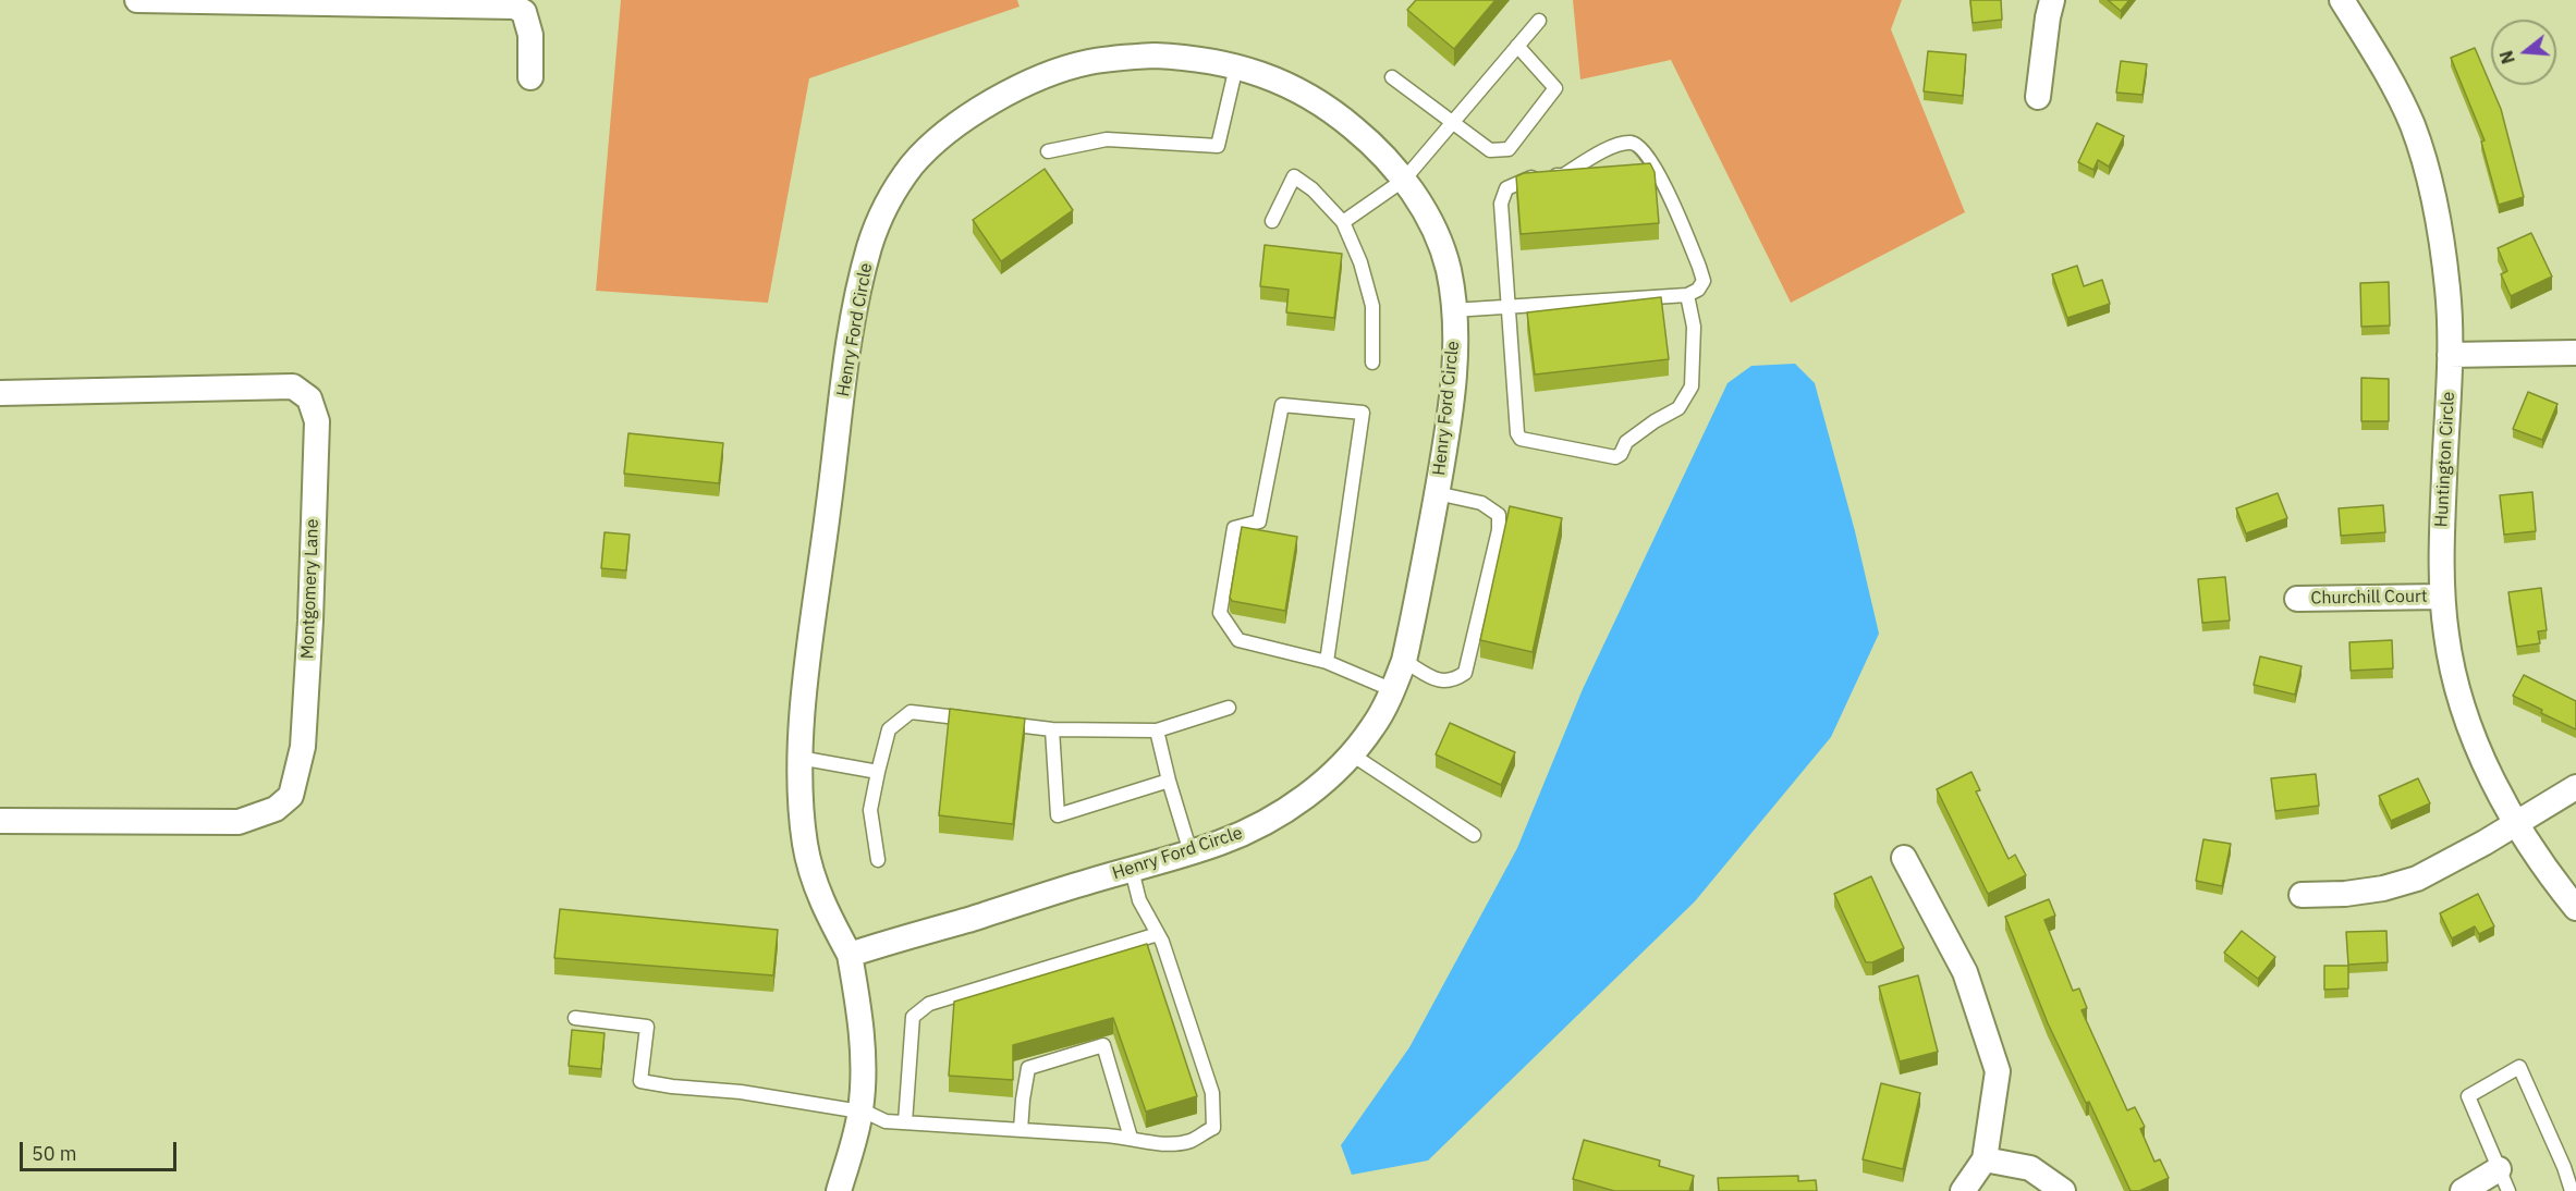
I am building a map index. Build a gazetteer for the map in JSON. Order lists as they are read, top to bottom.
{
  "streets": {
    "street": [
      "Henry Ford Circle",
      "Huntington Circle",
      "Montgomery Lane",
      "Churchill Court"
    ]
  },
  "crossings": [
    ["Huntington Circle", "Churchill Court"]
  ],
  "scale_bar": "50 m",
  "north": "left"
}
